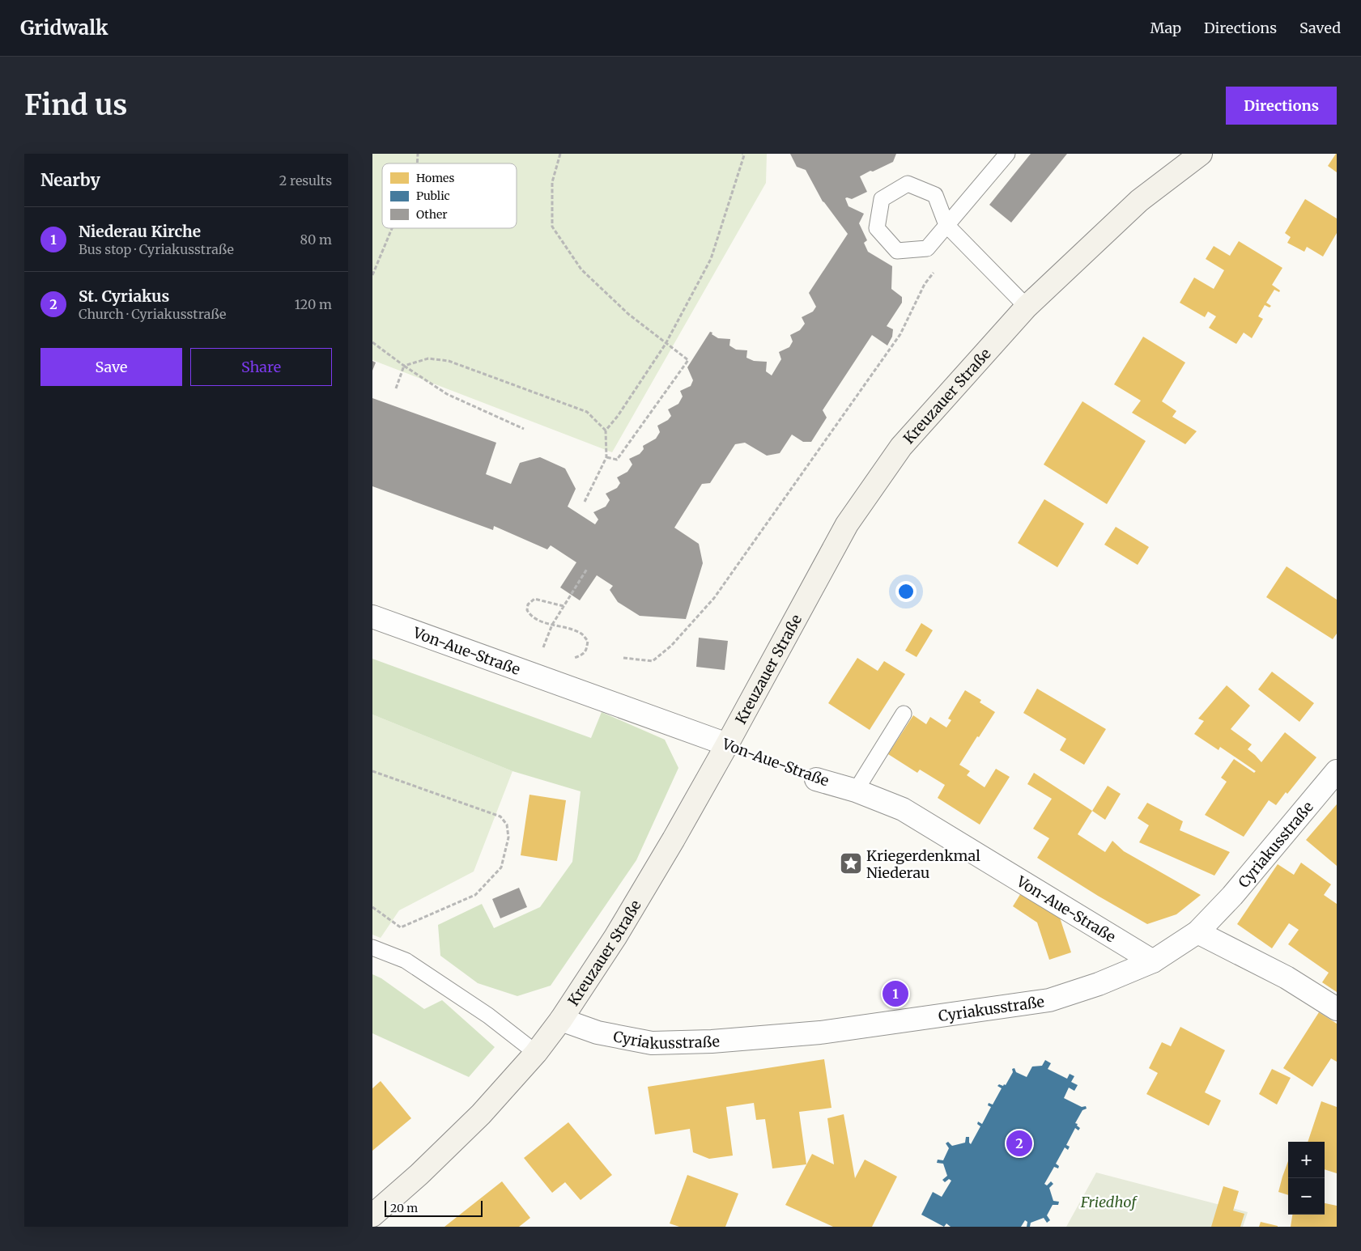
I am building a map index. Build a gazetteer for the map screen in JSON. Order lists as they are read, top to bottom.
{
  "streets": {
    "main road": ["Kreuzauer Straße"],
    "street": ["Von-Aue-Straße", "Cyriakusstraße"]
  },
  "crossings": [
    ["Kreuzauer Straße", "Von-Aue-Straße"],
    ["Kreuzauer Straße", "Cyriakusstraße"],
    ["Von-Aue-Straße", "Cyriakusstraße"]
  ],
  "parks": ["Friedhof"],
  "places": {
    "place": ["Kriegerdenkmal Niederau"]
  },
  "legend": ["Homes", "Public", "Other"],
  "scale_bar": "20 m",
  "page": {
    "header": "Gridwalk",
    "nav": ["Map", "Directions", "Saved"],
    "buttons": [
      "Directions",
      ["Save", "Share"]
    ],
    "title": "Find us",
    "heading": ["Nearby", "2 results"],
    "list": [
      {
        "mark": "1",
        "name": "Niederau Kirche",
        "note": "Bus stop · Cyriakusstraße",
        "value": "80 m"
      },
      {
        "mark": "2",
        "name": "St. Cyriakus",
        "note": "Church · Cyriakusstraße",
        "value": "120 m"
      }
    ],
    "pins": ["1", "2"],
    "map_buttons": ["+", "−"],
    "scale": "20 m"
  }
}
